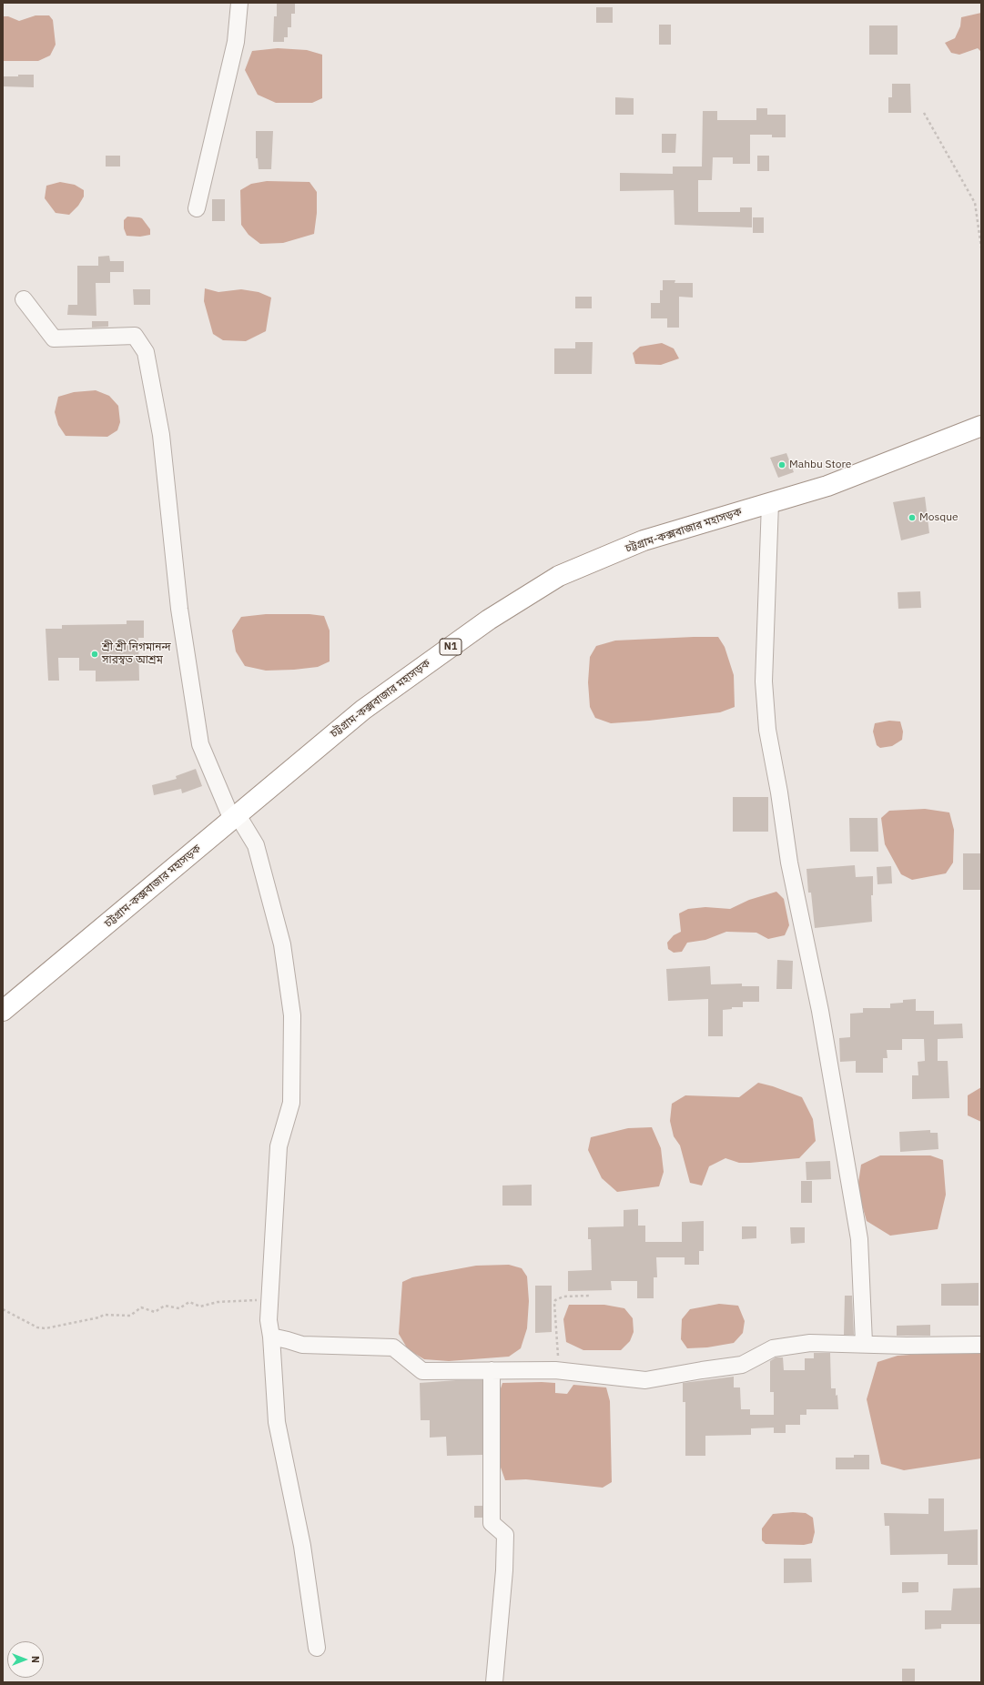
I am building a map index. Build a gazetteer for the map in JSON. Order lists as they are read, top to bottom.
{
  "streets": {
    "highway": ["চট্টগ্রাম-কক্সবাজার মহাসড়ক", "N1"]
  },
  "places": ["Mahbu Store", "Mosque", "শ্রী শ্রী নিগমানন্দ সারস্বত আশ্রম"],
  "north": "right"
}
